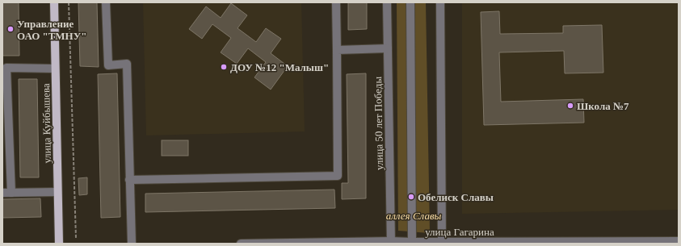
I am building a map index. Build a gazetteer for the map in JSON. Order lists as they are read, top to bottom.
{
  "streets": {
    "main road": ["улица Куйбышева"],
    "street": ["улица 50 лет Победы", "улица Гагарина"]
  },
  "crossings": [
    ["улица 50 лет Победы", "улица Гагарина"]
  ],
  "parks": ["аллея Славы"],
  "places": [
    "Управление ОАО \"ТМНУ\"",
    "ДОУ №12 \"Малыш\"",
    "Школа №7",
    "Обелиск Славы"
  ]
}
